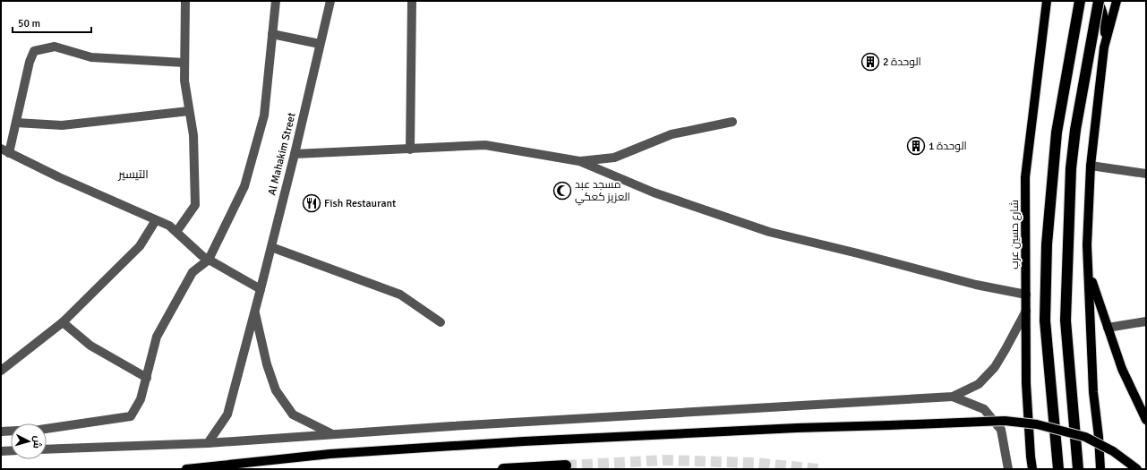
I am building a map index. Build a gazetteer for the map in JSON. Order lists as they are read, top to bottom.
{
  "streets": {
    "main road": ["شارع حسين عرب"],
    "street": ["Al Mahakim Street"]
  },
  "districts": ["التيسير"],
  "places": {
    "building": ["الوحدة 2", "الوحدة 1"],
    "mosque": ["مسجد عبد العزيز كعكي"],
    "restaurant": ["Fish Restaurant"]
  },
  "scale_bar": "50 m",
  "north": "right"
}
